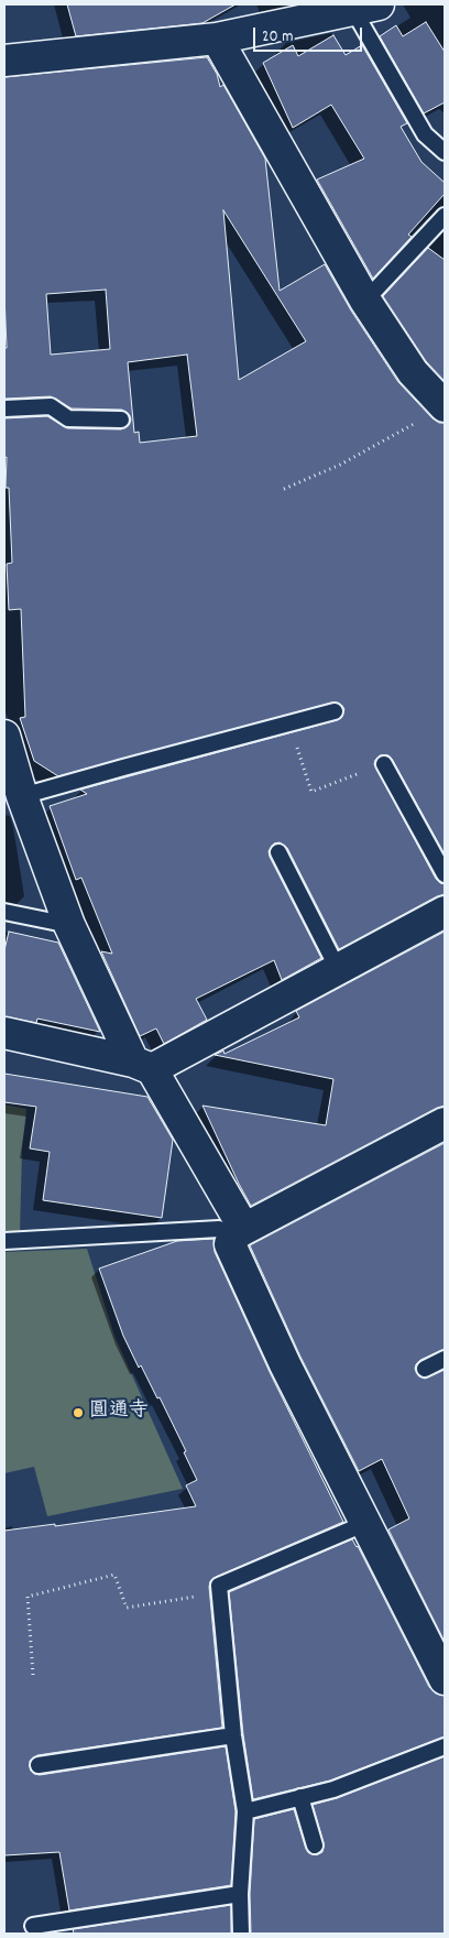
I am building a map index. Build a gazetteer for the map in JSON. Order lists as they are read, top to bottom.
{
  "places": ["圓通寺"],
  "scale_bar": "20 m"
}
